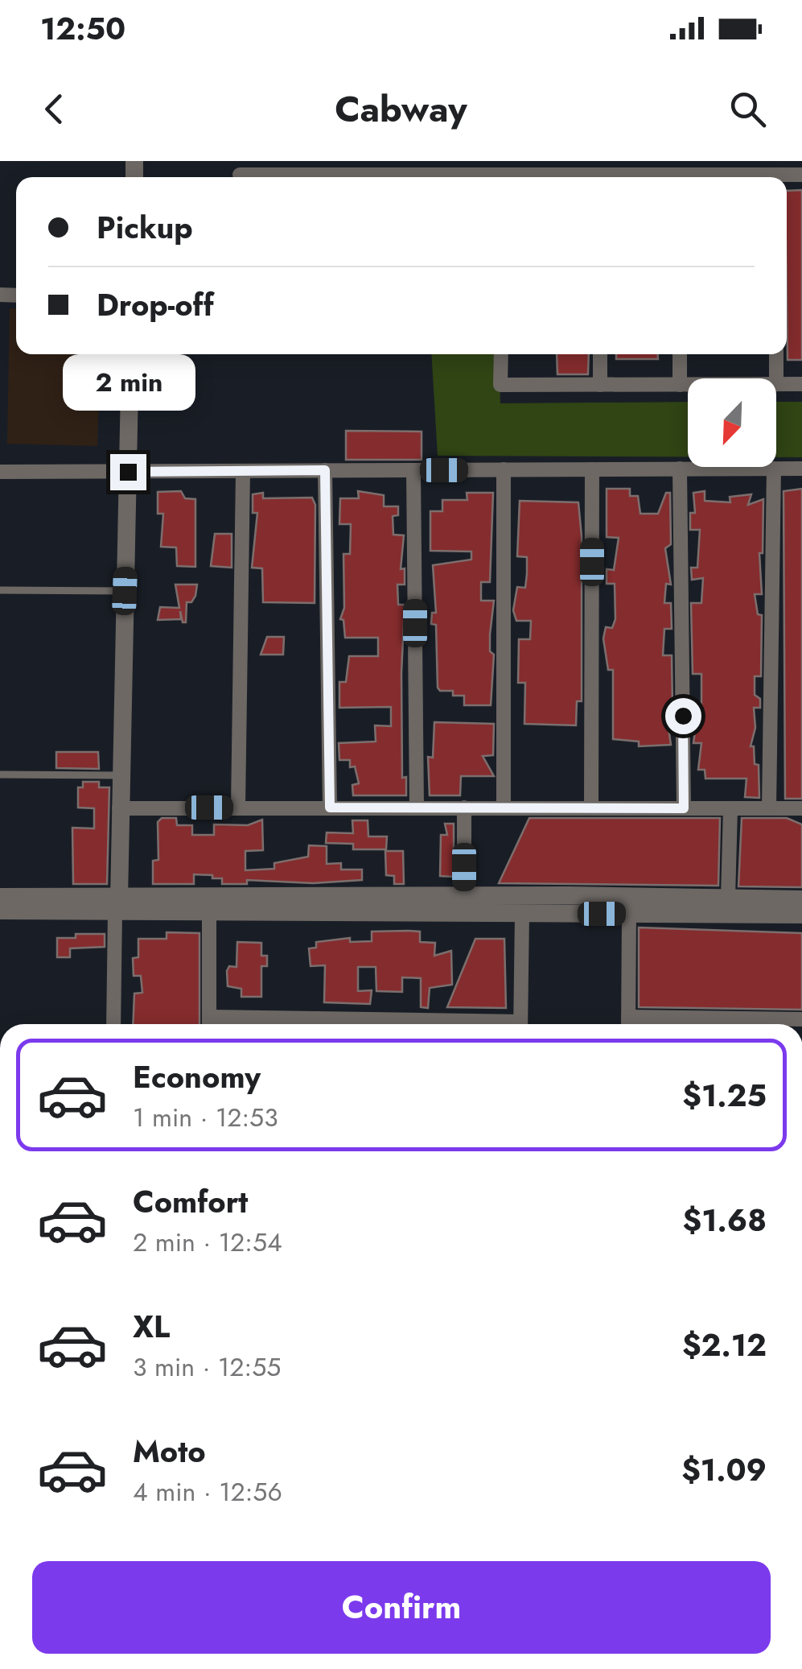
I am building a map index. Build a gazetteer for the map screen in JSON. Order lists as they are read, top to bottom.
{
  "north": "bottom left",
  "page": {
    "status": "12:50",
    "header": "Cabway",
    "banner": ["Pickup", "Drop-off"],
    "bubble": "2 min",
    "list": [
      {
        "name": "Economy",
        "note": "1 min · 12:53",
        "value": "$1.25"
      },
      {
        "name": "Comfort",
        "note": "2 min · 12:54",
        "value": "$1.68"
      },
      {
        "name": "XL",
        "note": "3 min · 12:55",
        "value": "$2.12"
      },
      {
        "name": "Moto",
        "note": "4 min · 12:56",
        "value": "$1.09"
      }
    ],
    "buttons": "Confirm"
  }
}
